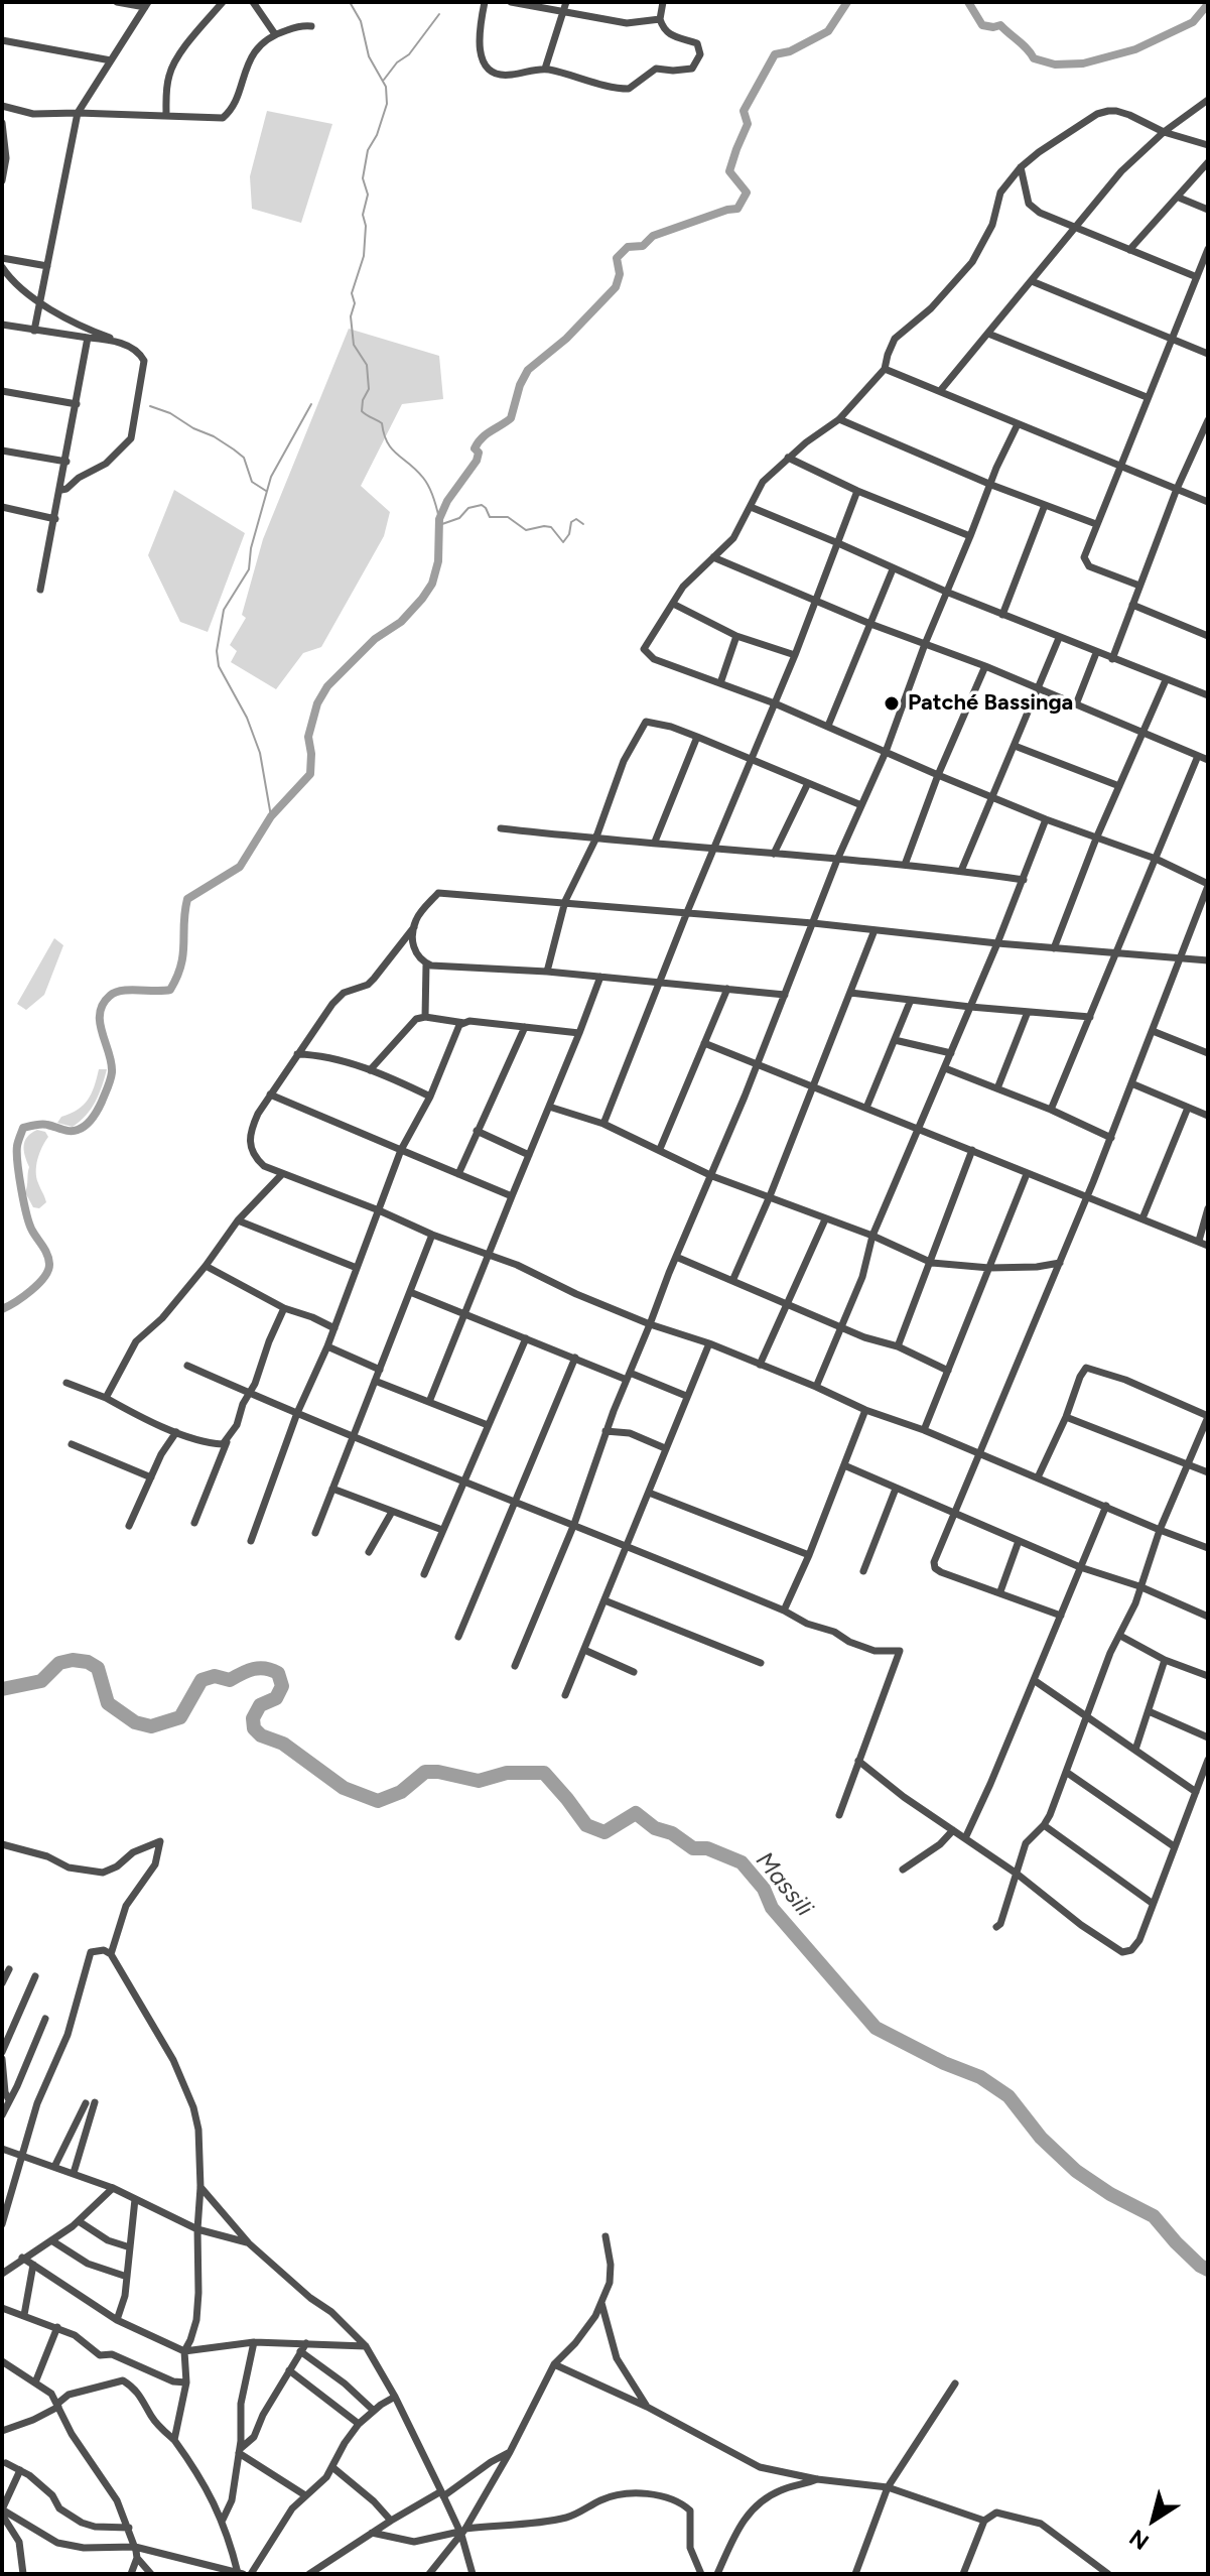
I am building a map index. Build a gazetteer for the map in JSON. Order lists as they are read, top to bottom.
{
  "water": ["Massili"],
  "places": ["Patché Bassinga"],
  "north": "bottom left"
}
